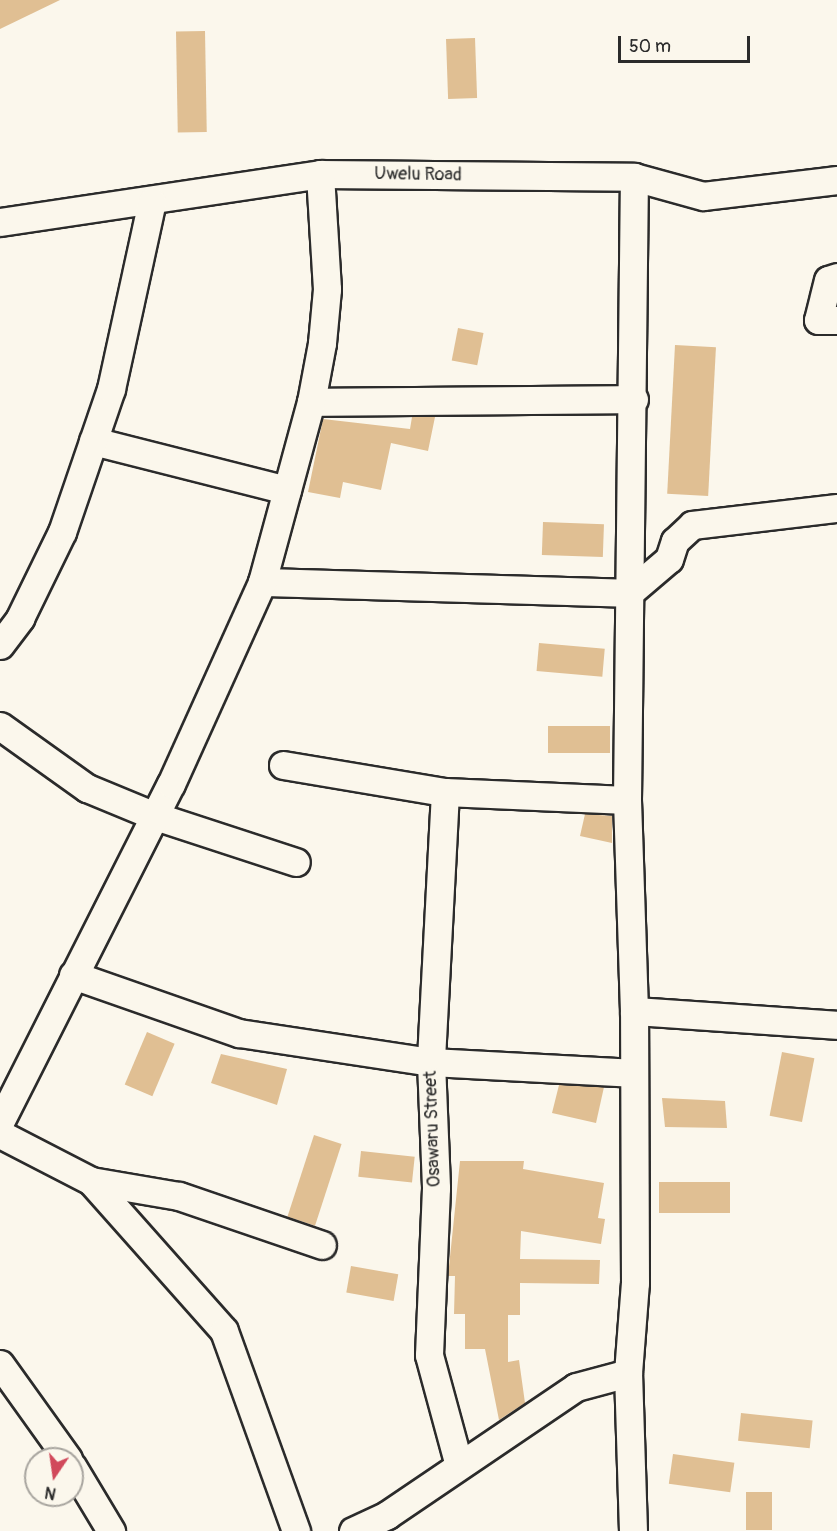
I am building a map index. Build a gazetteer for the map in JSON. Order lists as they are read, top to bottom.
{
  "streets": {
    "street": ["Uwelu Road", "Osawaru Street"]
  },
  "scale_bar": "50 m",
  "north": "bottom"
}
